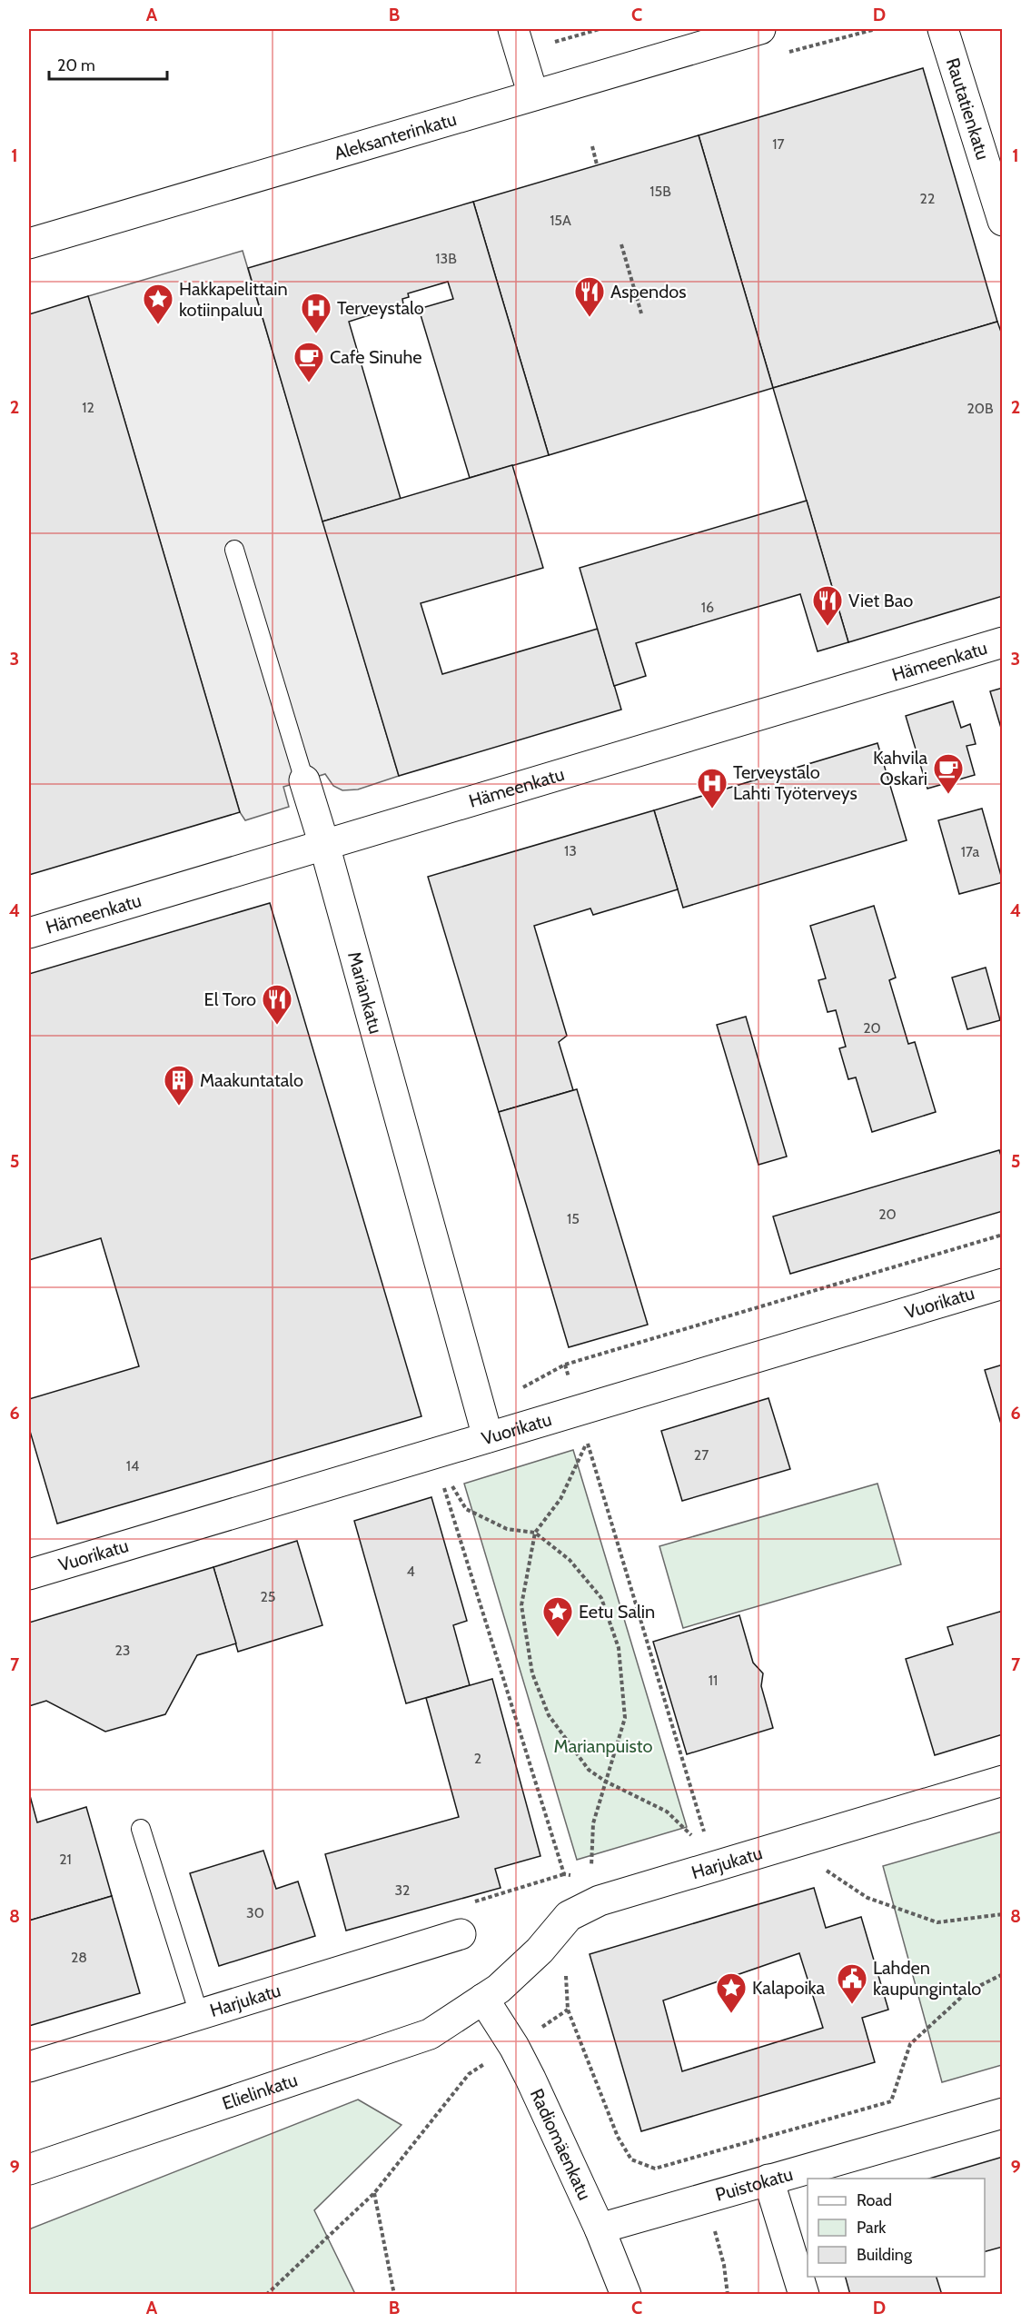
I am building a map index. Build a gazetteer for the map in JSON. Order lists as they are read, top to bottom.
{
  "streets": {
    "street": [
      "Rautatienkatu",
      "Aleksanterinkatu",
      "Hämeenkatu",
      "Mariankatu",
      "Vuorikatu",
      "Harjukatu",
      "Elielinkatu",
      "Radiomäenkatu",
      "Puistokatu"
    ]
  },
  "crossings": [
    ["Hämeenkatu", "Mariankatu"],
    ["Mariankatu", "Vuorikatu"],
    ["Harjukatu", "Elielinkatu"],
    ["Harjukatu", "Radiomäenkatu"],
    ["Elielinkatu", "Radiomäenkatu"],
    ["Radiomäenkatu", "Puistokatu"]
  ],
  "parks": ["Marianpuisto"],
  "places": {
    "restaurant": ["Aspendos", "Viet Bao", "El Toro"],
    "place": ["Hakkapelittain kotiinpaluu", "Eetu Salin", "Kalapoika"],
    "hospital": ["Terveystalo", "Terveystalo Lahti Työterveys"],
    "cafe": ["Cafe Sinuhe", "Kahvila Oskari"],
    "building": ["Maakuntatalo"],
    "public building": ["Lahden kaupungintalo"]
  },
  "house_numbers": [
    "17",
    "15B",
    "22",
    "15A",
    "13B",
    "12",
    "20B",
    "16",
    "13",
    "17a",
    "20",
    "20",
    "15",
    "27",
    "14",
    "4",
    "25",
    "23",
    "11",
    "2",
    "21",
    "32",
    "30",
    "28"
  ],
  "legend": ["Road", "Park", "Building"],
  "scale_bar": "20 m",
  "grid": {
    "columns": [
      "A",
      "B",
      "C",
      "D"
    ],
    "rows": [
      "1",
      "2",
      "3",
      "4",
      "5",
      "6",
      "7",
      "8",
      "9"
    ]
  }
}
